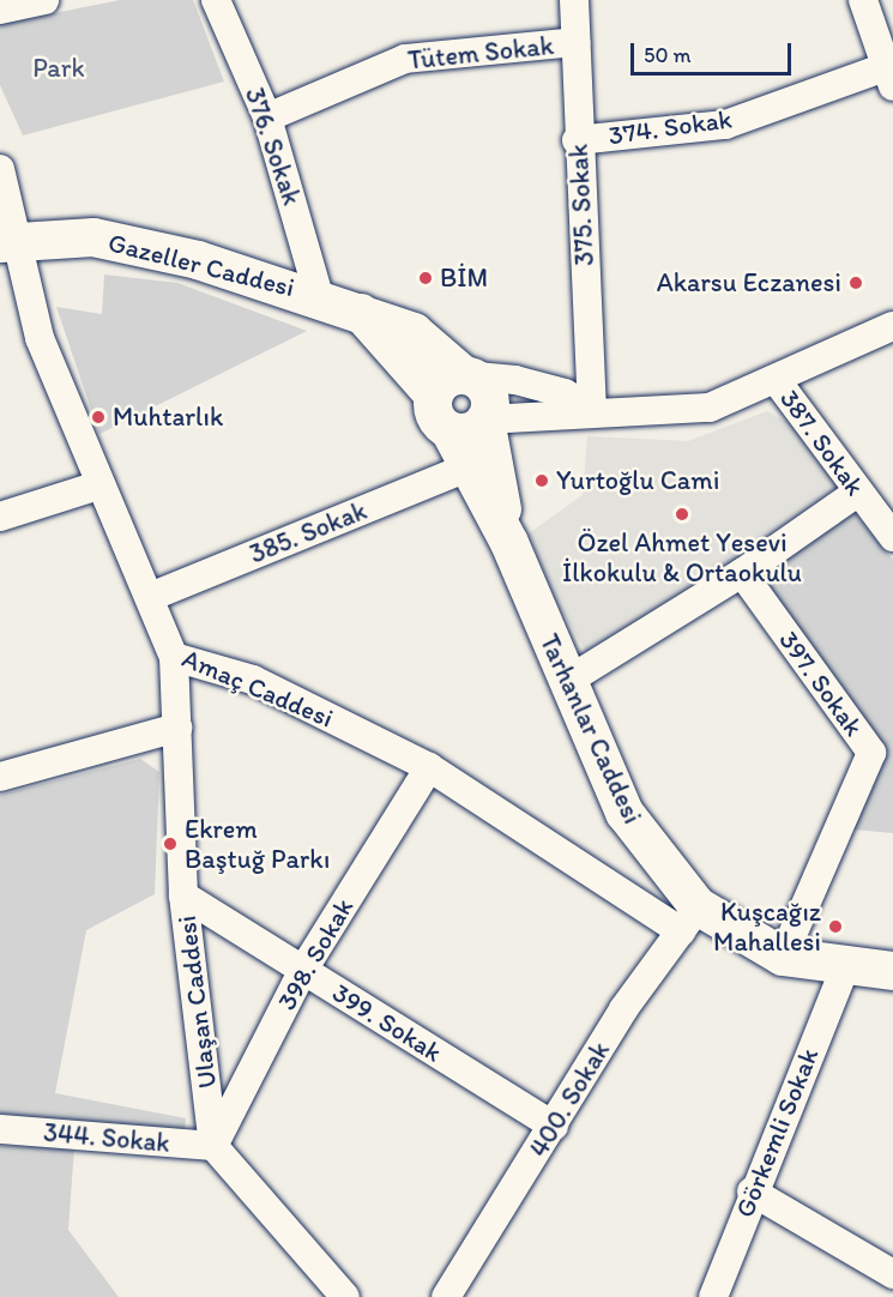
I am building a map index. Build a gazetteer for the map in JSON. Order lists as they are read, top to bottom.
{
  "streets": {
    "main road": ["Gazeller Caddesi", "Tarhanlar Caddesi"],
    "street": [
      "Tütem Sokak",
      "374. Sokak",
      "376. Sokak",
      "375. Sokak",
      "387. Sokak",
      "385. Sokak",
      "397. Sokak",
      "Amaç Caddesi",
      "398. Sokak",
      "Ulaşan Caddesi",
      "399. Sokak",
      "400. Sokak",
      "Görkemli Sokak",
      "344. Sokak"
    ]
  },
  "crossings": [
    ["Tütem Sokak", "376. Sokak"],
    ["Tütem Sokak", "375. Sokak"],
    ["374. Sokak", "375. Sokak"],
    ["376. Sokak", "Gazeller Caddesi"],
    ["Gazeller Caddesi", "Amaç Caddesi"],
    ["Gazeller Caddesi", "Tarhanlar Caddesi"],
    ["385. Sokak", "Amaç Caddesi"],
    ["385. Sokak", "Tarhanlar Caddesi"],
    ["397. Sokak", "Tarhanlar Caddesi"],
    ["Amaç Caddesi", "Tarhanlar Caddesi"],
    ["Amaç Caddesi", "398. Sokak"],
    ["Amaç Caddesi", "Ulaşan Caddesi"],
    ["Amaç Caddesi", "400. Sokak"],
    ["Tarhanlar Caddesi", "400. Sokak"],
    ["Tarhanlar Caddesi", "Görkemli Sokak"],
    ["398. Sokak", "Ulaşan Caddesi"],
    ["398. Sokak", "399. Sokak"],
    ["398. Sokak", "344. Sokak"],
    ["Ulaşan Caddesi", "399. Sokak"],
    ["Ulaşan Caddesi", "344. Sokak"],
    ["399. Sokak", "400. Sokak"]
  ],
  "parks": ["Park"],
  "places": [
    "BİM",
    "Akarsu Eczanesi",
    "Muhtarlık",
    "Yurtoğlu Cami",
    "Özel Ahmet Yesevi İlkokulu & Ortaokulu",
    "Ekrem Baştuğ Parkı",
    "Kuşcağız Mahallesi"
  ],
  "scale_bar": "50 m"
}
